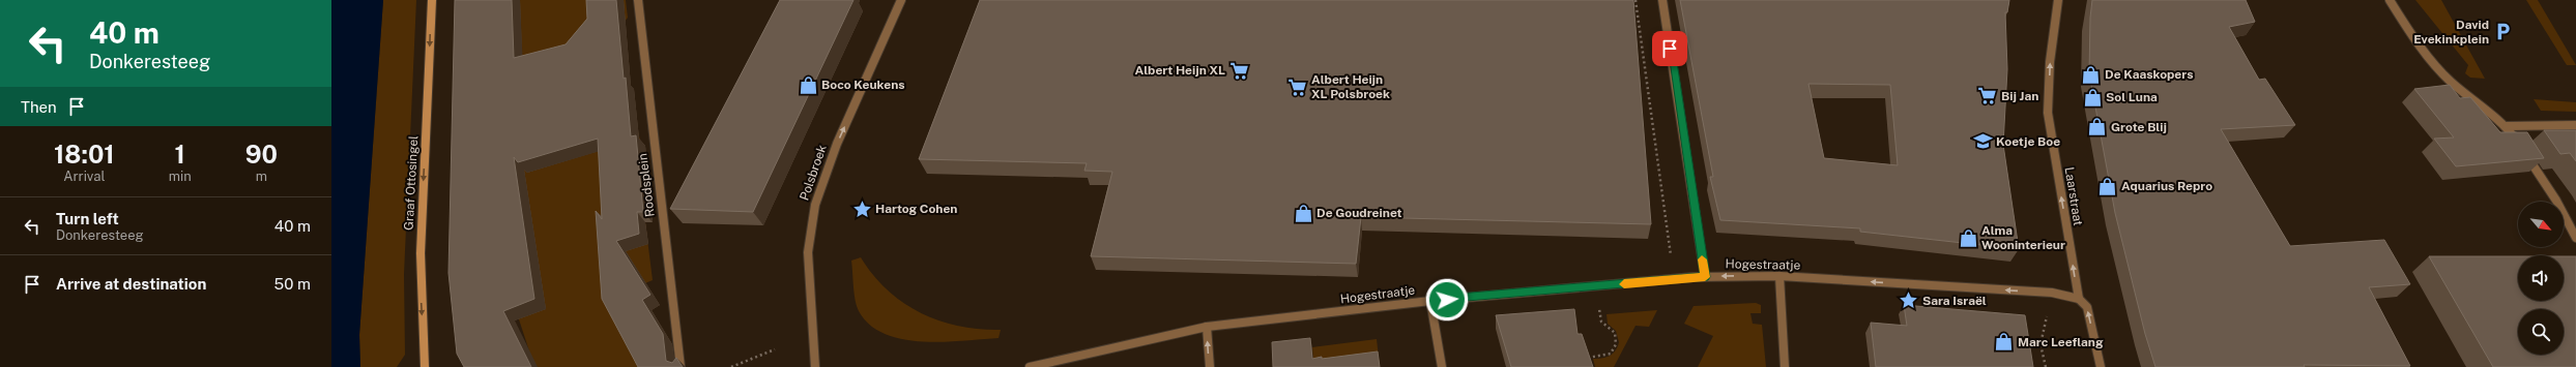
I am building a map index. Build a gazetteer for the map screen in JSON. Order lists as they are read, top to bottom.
{
  "streets": {
    "street": [
      "Polsbroek",
      "Graaf Ottosingel",
      "Roodsplein",
      "Laarstraat",
      "Hogestraatje"
    ]
  },
  "crossings": [
    ["Laarstraat", "Hogestraatje"]
  ],
  "one_way": [
    "Polsbroek",
    "Graaf Ottosingel",
    "Laarstraat",
    "Hogestraatje"
  ],
  "places": {
    "parking": ["David Evekinkplein"],
    "supermarket": ["Albert Heijn XL", "Albert Heijn XL Polsbroek", "Bij Jan"],
    "shop": [
      "De Kaaskopers",
      "Boco Keukens",
      "Sol Luna",
      "Grote Blij",
      "Aquarius Repro",
      "De Goudreinet",
      "Alma Wooninterieur",
      "Marc Leeflang"
    ],
    "school or university": ["Koetje Boe"],
    "place": ["Hartog Cohen", "Sara Israël"]
  },
  "north": "bottom right",
  "page": {
    "turn": ["40 m", "Donkeresteeg"],
    "then": "Then",
    "eta": [
      "18:01",
      "Arrival",
      "1",
      "min",
      "90",
      "m"
    ],
    "list": [
      {
        "name": "Turn left",
        "note": "Donkeresteeg",
        "value": "40 m"
      },
      {
        "name": "Arrive at destination",
        "value": "50 m"
      }
    ]
  }
}
